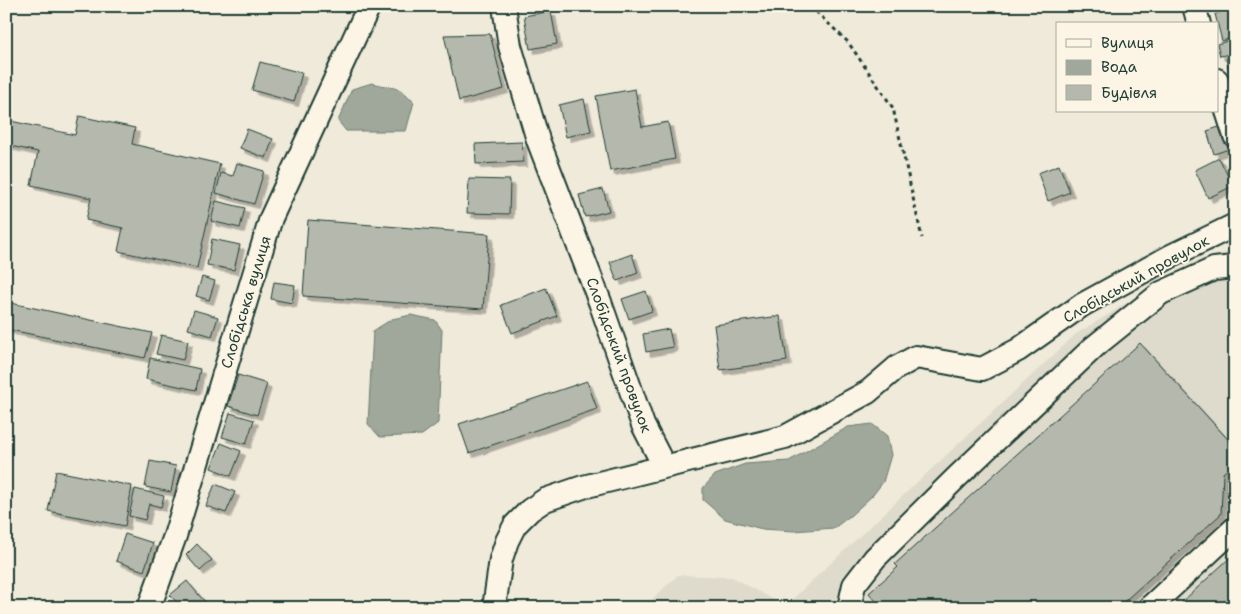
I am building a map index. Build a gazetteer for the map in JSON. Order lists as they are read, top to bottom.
{
  "streets": {
    "street": ["Слобідський провулок", "Слобідська вулиця"]
  },
  "legend": ["Вулиця", "Вода", "Будівля"]
}
